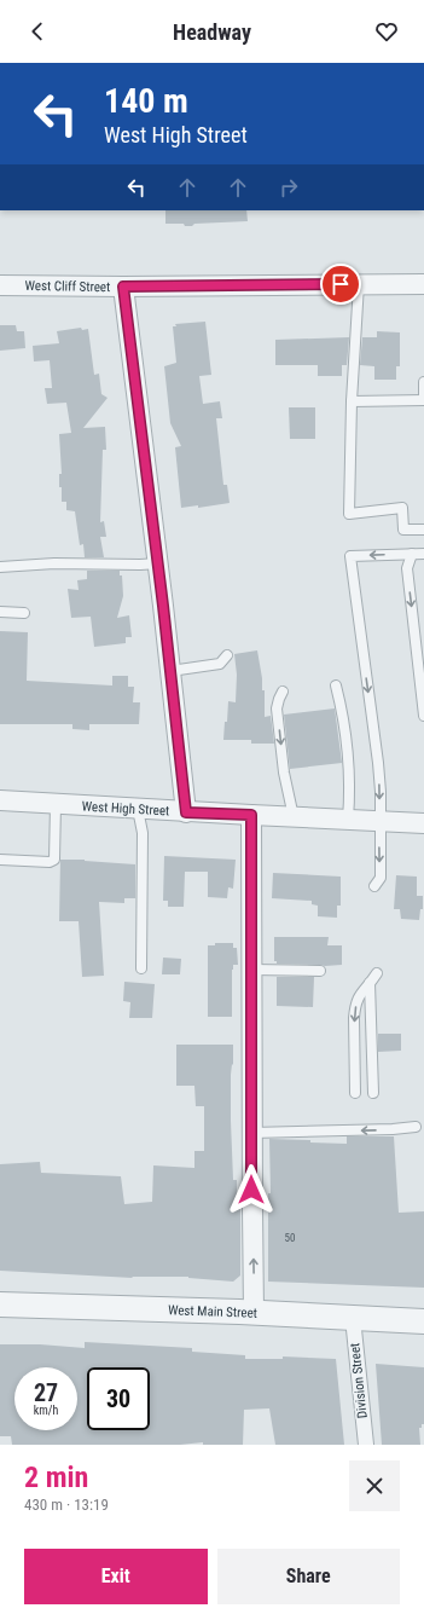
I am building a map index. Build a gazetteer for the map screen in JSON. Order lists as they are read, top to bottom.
{
  "streets": {
    "street": [
      "West Cliff Street",
      "West High Street",
      "West Main Street",
      "Division Street"
    ]
  },
  "crossings": [
    ["West Main Street", "Division Street"]
  ],
  "house_numbers": ["50"],
  "page": {
    "header": "Headway",
    "turn": ["140 m", "West High Street"],
    "speed": "27 km/h",
    "limit": "30",
    "heading": ["2 min", "430 m · 13:19"],
    "buttons": ["Exit", "Share"]
  }
}
